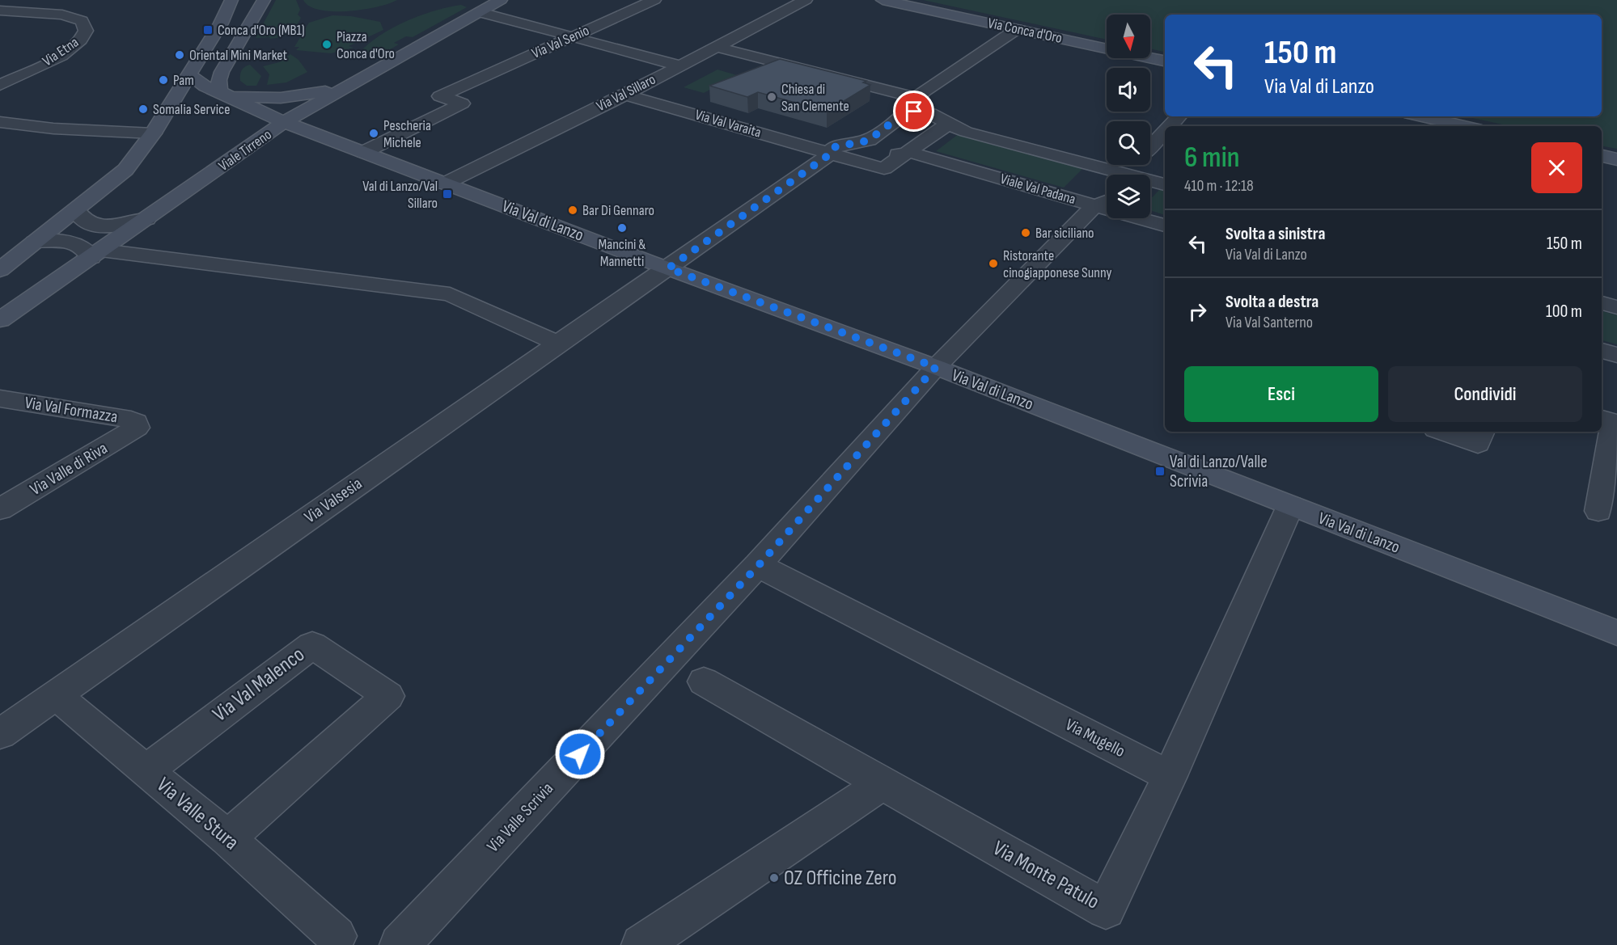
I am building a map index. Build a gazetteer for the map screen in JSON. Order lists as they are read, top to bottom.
{
  "streets": {
    "street": [
      "Via Conca d'Oro",
      "Via Val Senio",
      "Via Etna",
      "Via Val Sillaro",
      "Via Val Varaita",
      "Viale Tirreno",
      "Viale Val Padana",
      "Via Val di Lanzo",
      "Via Val Formazza",
      "Via Valle di Riva",
      "Via Valsesia",
      "Via Val Malenco",
      "Via Mugello",
      "Via Valle Stura",
      "Via Valle Scrivia",
      "Via Monte Patulo"
    ]
  },
  "crossings": [
    ["Via Val Sillaro", "Via Val Varaita"],
    ["Via Val Sillaro", "Viale Val Padana"],
    ["Via Val Sillaro", "Via Val di Lanzo"],
    ["Via Val Varaita", "Viale Val Padana"],
    ["Via Val Varaita", "Via Valsesia"],
    ["Viale Tirreno", "Via Val di Lanzo"],
    ["Viale Val Padana", "Via Valle Scrivia"],
    ["Via Val di Lanzo", "Via Valsesia"],
    ["Via Val di Lanzo", "Via Valle Scrivia"],
    ["Via Val Formazza", "Via Valle di Riva"],
    ["Via Valsesia", "Via Valle Stura"],
    ["Via Val Malenco", "Via Valle Stura"],
    ["Via Mugello", "Via Valle Scrivia"],
    ["Via Mugello", "Via Monte Patulo"]
  ],
  "places": {
    "transit": ["Conca d'Oro (MB1)", "Val di Lanzo/Val Sillaro", "Val di Lanzo/Valle Scrivia"],
    "other": [
      "Piazza Conca d'Oro",
      "Oriental Mini Market",
      "Pam",
      "Chiesa di San Clemente",
      "Somalia Service",
      "Pescheria Michele",
      "Bar Di Gennaro",
      "Mancini & Mannetti",
      "Bar siciliano",
      "Ristorante cinogiapponese Sunny",
      "OZ Officine Zero"
    ]
  },
  "north": "bottom",
  "page": {
    "turn": ["150 m", "Via Val di Lanzo"],
    "heading": ["6 min", "410 m · 12:18"],
    "list": [
      {
        "name": "Svolta a sinistra",
        "note": "Via Val di Lanzo",
        "value": "150 m"
      },
      {
        "name": "Svolta a destra",
        "note": "Via Val Santerno",
        "value": "100 m"
      }
    ],
    "buttons": ["Esci", "Condividi"]
  }
}
